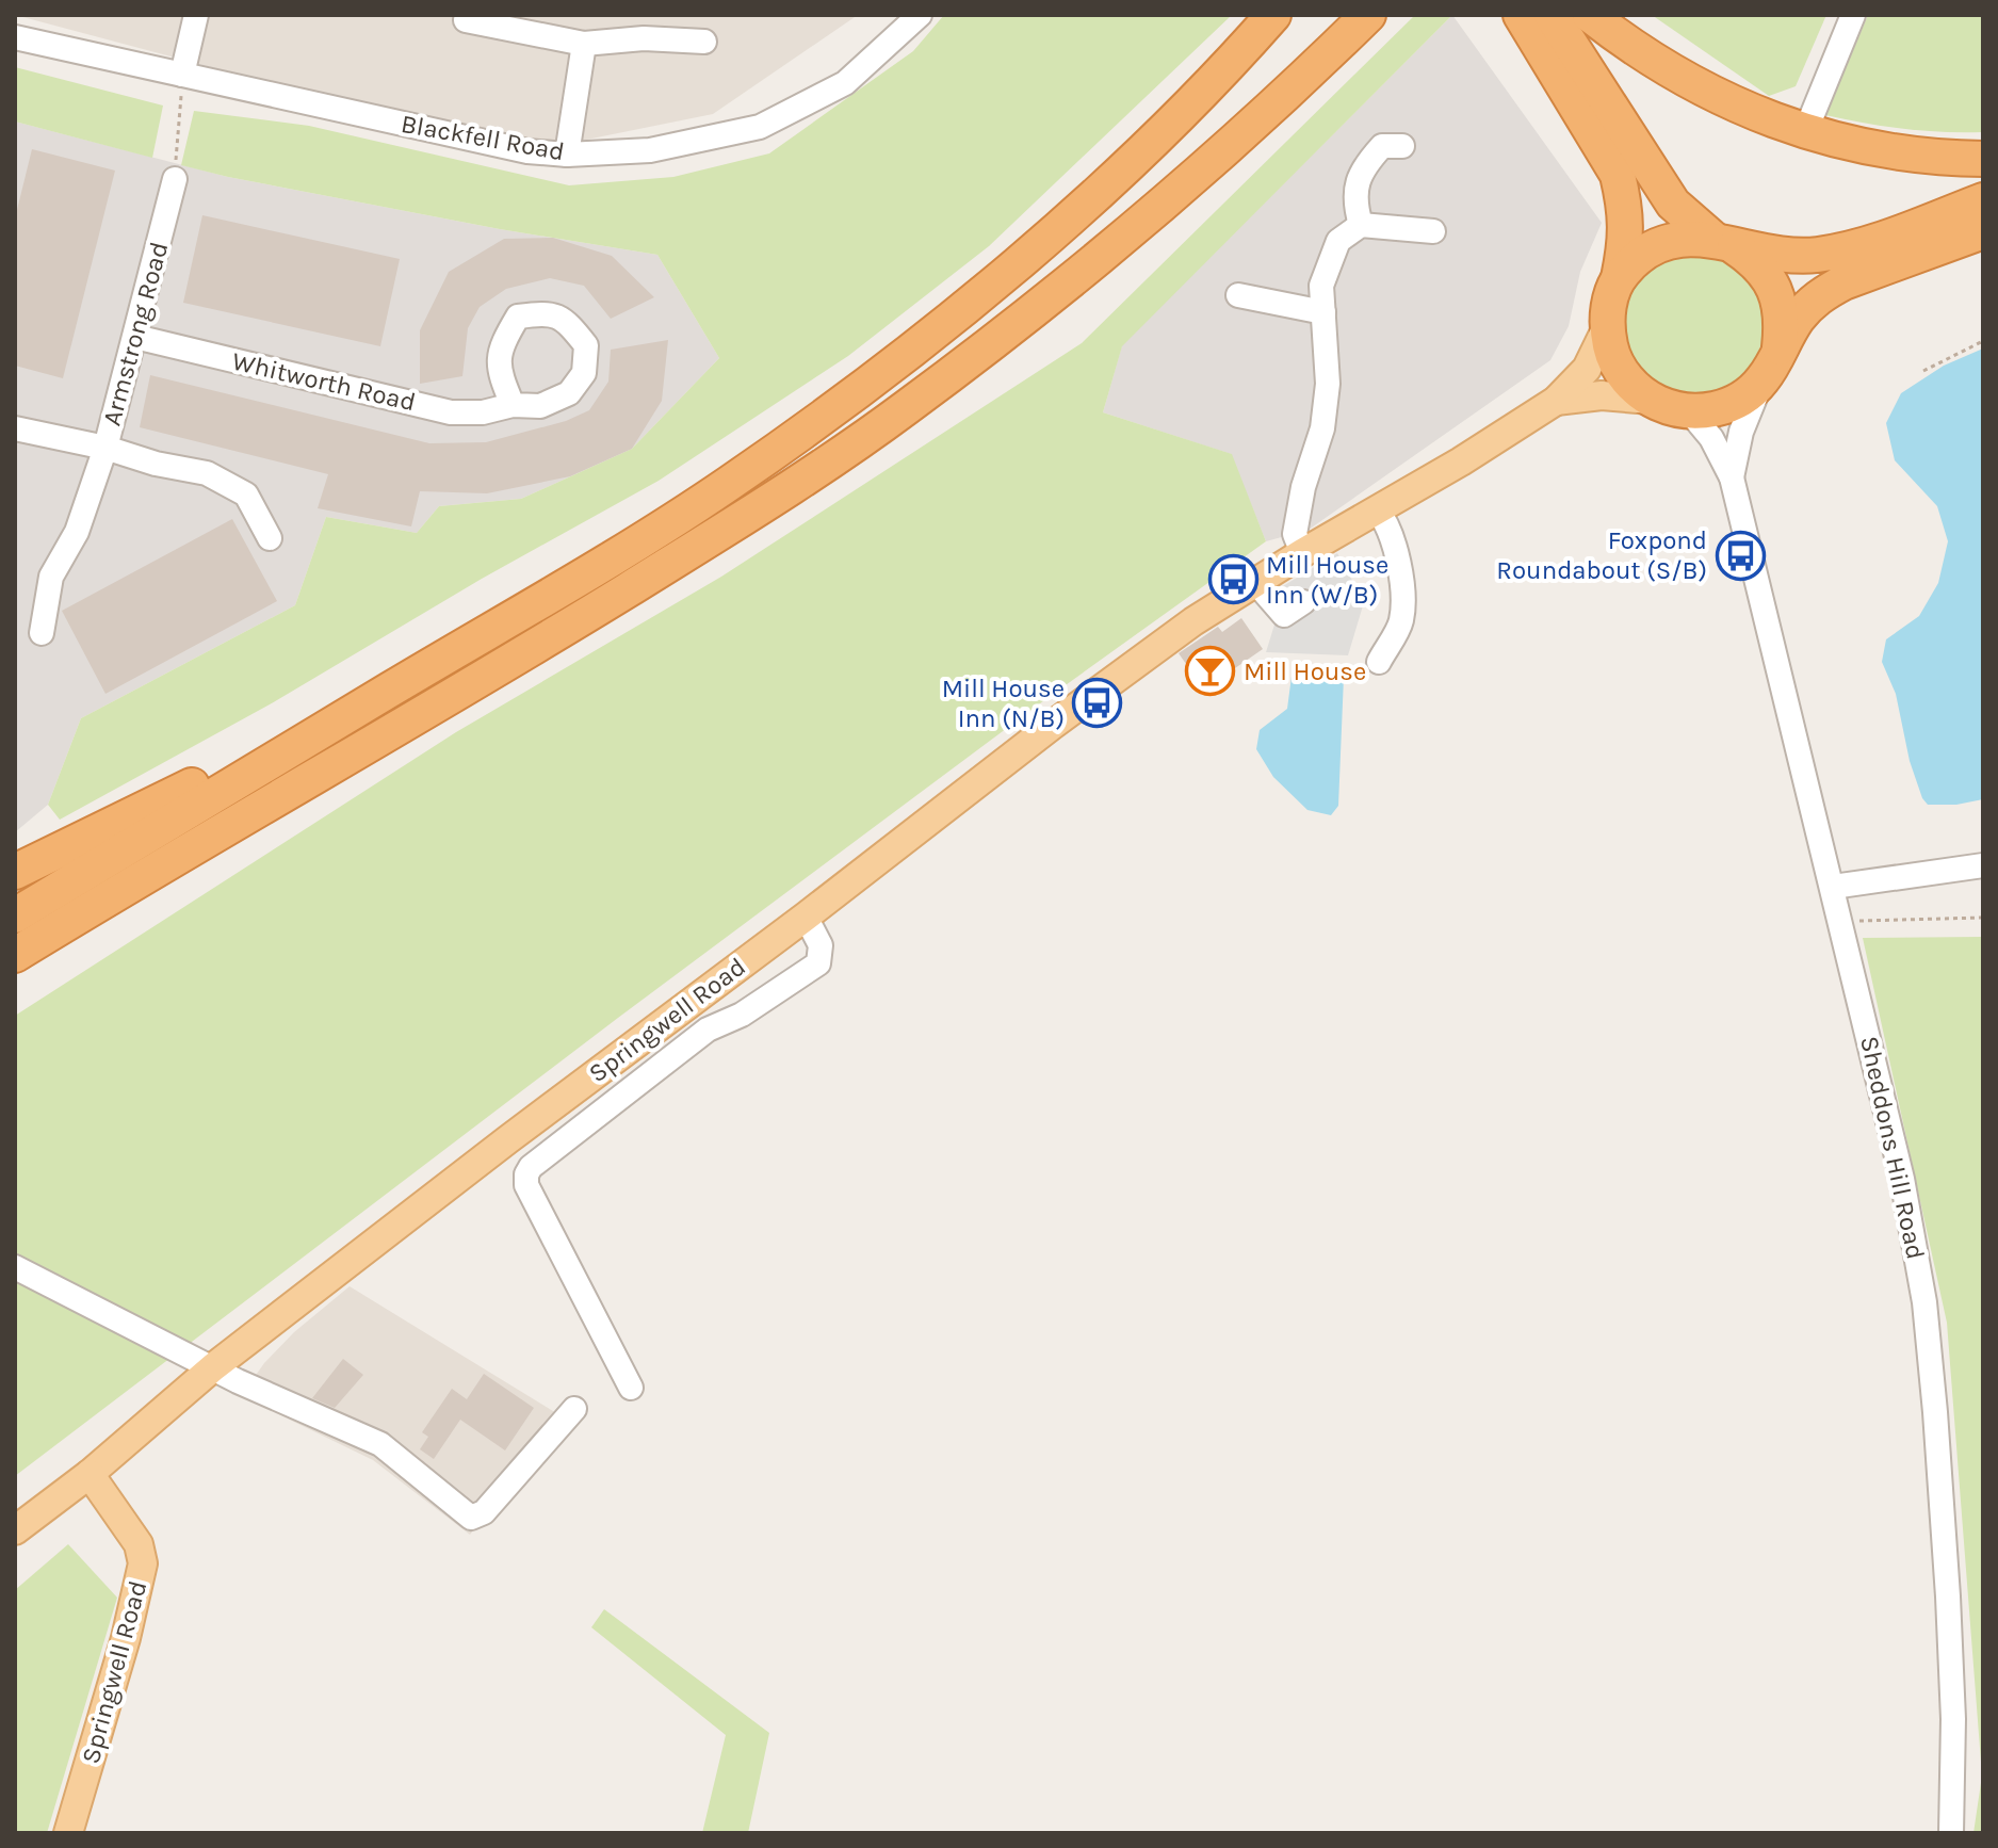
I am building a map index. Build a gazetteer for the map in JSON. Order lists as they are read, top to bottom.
{
  "streets": {
    "main road": ["Springwell Road"],
    "street": [
      "Blackfell Road",
      "Armstrong Road",
      "Whitworth Road",
      "Sheddons Hill Road"
    ]
  },
  "crossings": [
    ["Armstrong Road", "Whitworth Road"]
  ],
  "places": {
    "bus stop": ["Foxpond Roundabout (S/B)", "Mill House Inn (W/B)", "Mill House Inn (N/B)"],
    "bar": ["Mill House"]
  }
}
